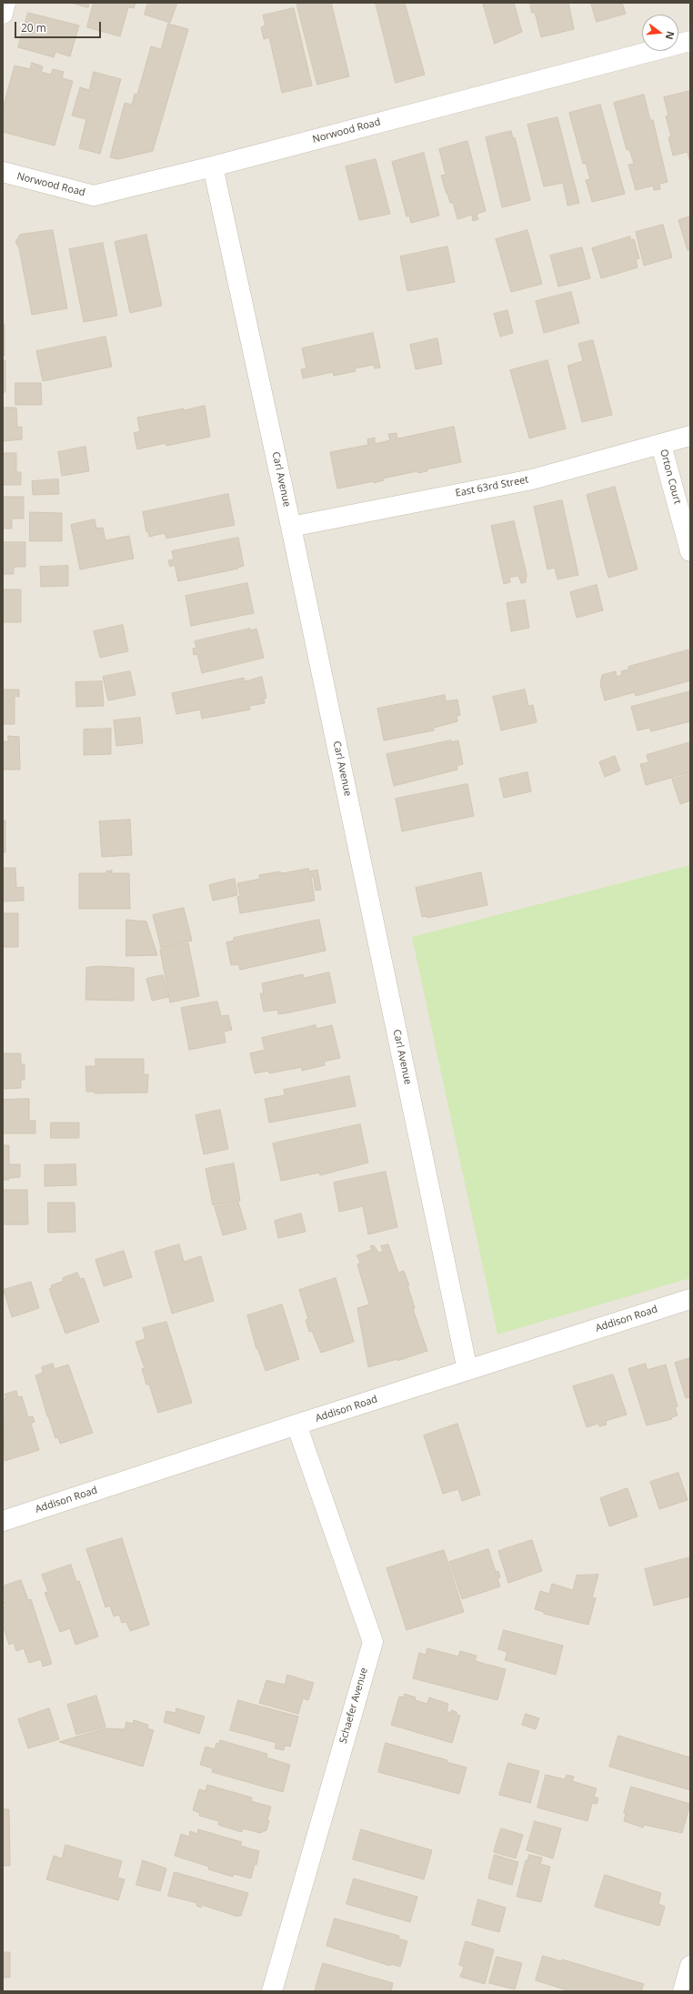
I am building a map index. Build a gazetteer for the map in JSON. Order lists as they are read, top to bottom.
{
  "streets": {
    "street": [
      "Norwood Road",
      "Orton Court",
      "Carl Avenue",
      "East 63rd Street",
      "Addison Road",
      "Schaefer Avenue"
    ]
  },
  "crossings": [
    ["Norwood Road", "Carl Avenue"],
    ["Orton Court", "East 63rd Street"],
    ["Carl Avenue", "East 63rd Street"],
    ["Carl Avenue", "Addison Road"],
    ["Addison Road", "Schaefer Avenue"]
  ],
  "scale_bar": "20 m",
  "north": "right"
}
